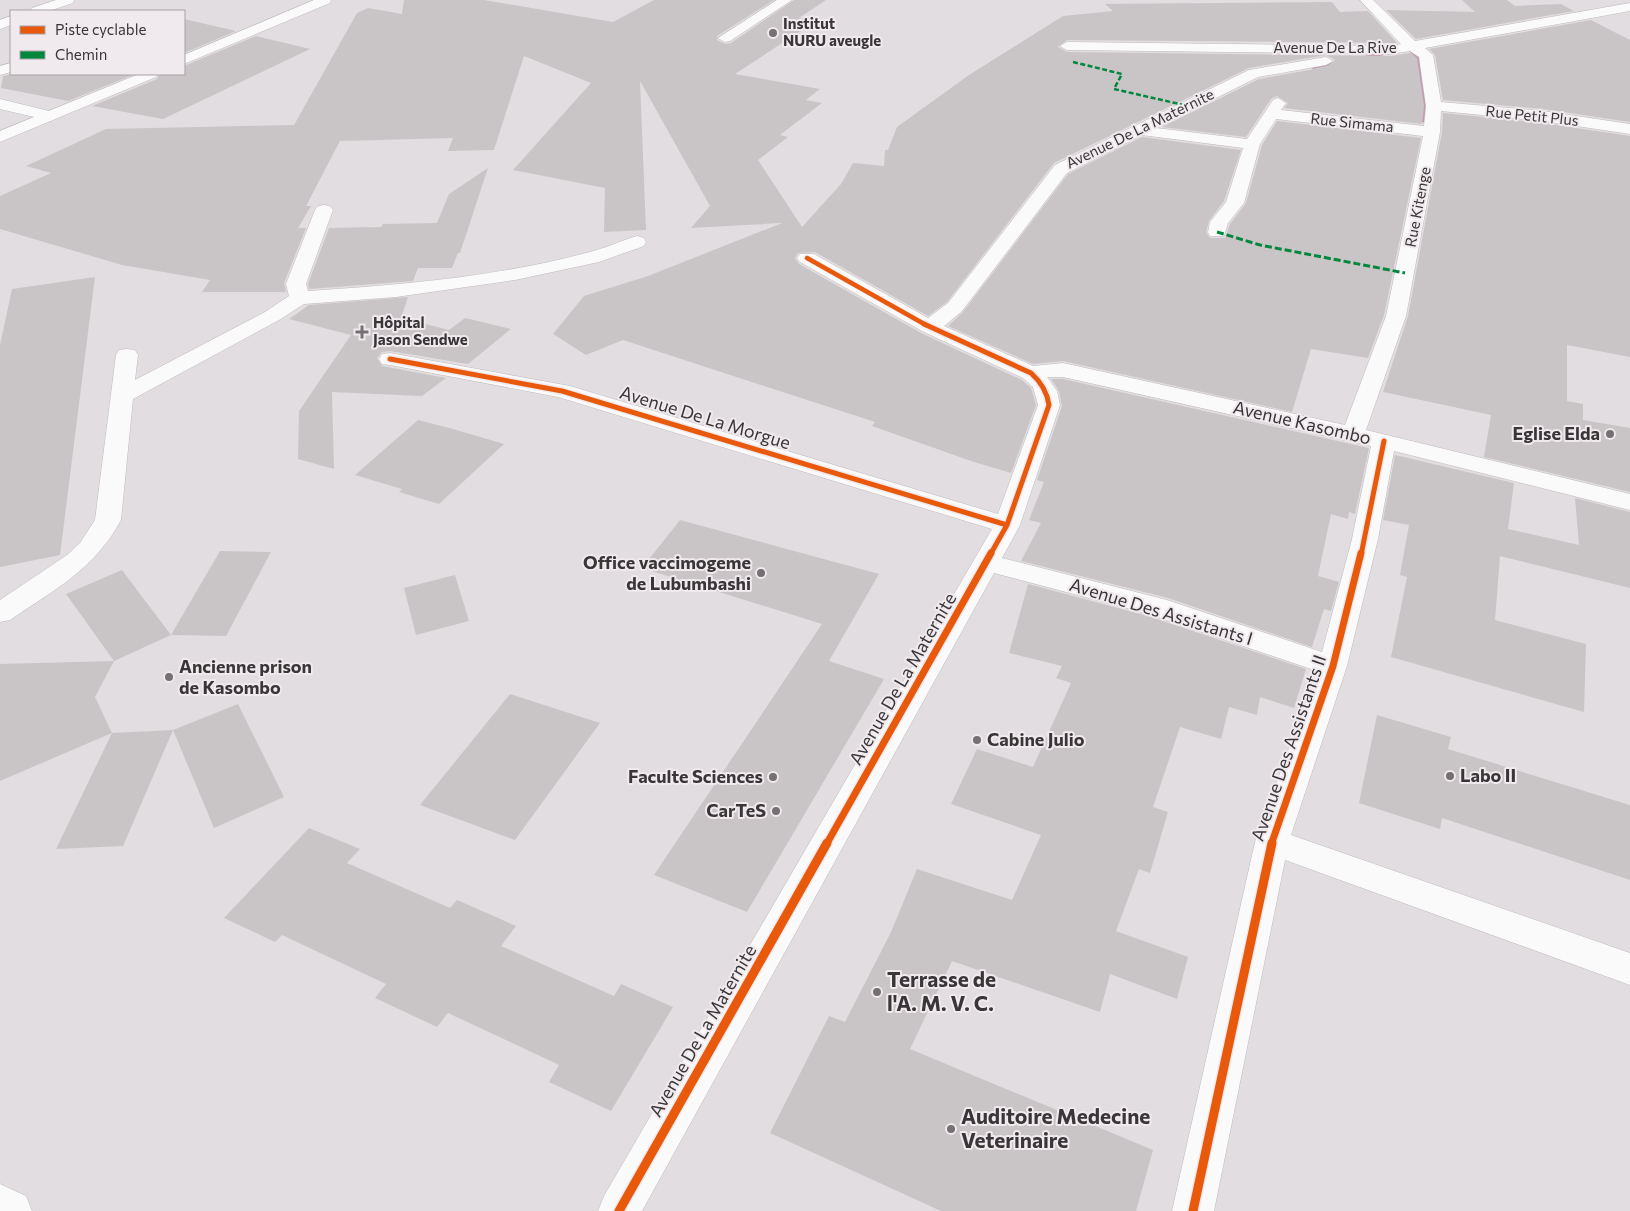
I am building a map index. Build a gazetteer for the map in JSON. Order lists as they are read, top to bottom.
{
  "streets": {
    "street": [
      "Avenue De La Rive",
      "Rue Petit Plus",
      "Rue Simama",
      "Avenue De La Maternite",
      "Rue Kitenge",
      "Avenue De La Morgue",
      "Avenue Kasombo",
      "Avenue Des Assistants I",
      "Avenue Des Assistants II"
    ]
  },
  "crossings": [
    ["Avenue De La Rive", "Avenue De La Maternite"],
    ["Avenue De La Rive", "Rue Kitenge"],
    ["Rue Petit Plus", "Rue Kitenge"],
    ["Rue Simama", "Rue Kitenge"],
    ["Avenue De La Maternite", "Avenue De La Morgue"],
    ["Avenue De La Maternite", "Avenue Kasombo"],
    ["Avenue De La Maternite", "Avenue Des Assistants I"],
    ["Rue Kitenge", "Avenue Kasombo"],
    ["Avenue Kasombo", "Avenue Des Assistants II"],
    ["Avenue Des Assistants I", "Avenue Des Assistants II"]
  ],
  "places": {
    "other": [
      "Institut NURU aveugle",
      "Eglise Elda",
      "Office vaccimogeme de Lubumbashi",
      "Ancienne prison de Kasombo",
      "Cabine Julio",
      "Labo II",
      "Faculte Sciences",
      "CarTeS",
      "Terrasse de l'A. M. V. C.",
      "Auditoire Medecine Veterinaire"
    ],
    "health": ["Hôpital Jason Sendwe"]
  },
  "legend": ["Piste cyclable", "Chemin"]
}
